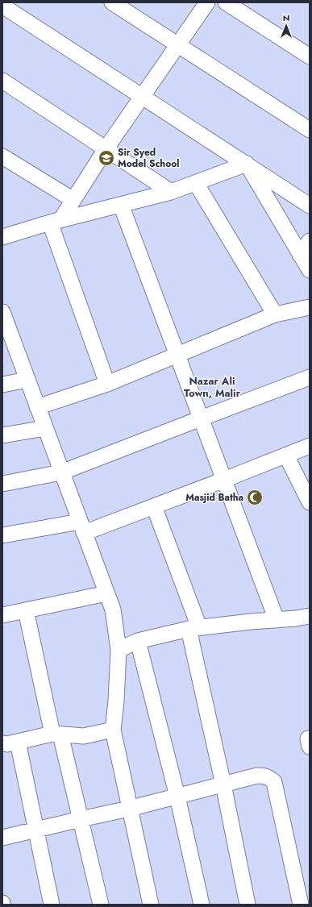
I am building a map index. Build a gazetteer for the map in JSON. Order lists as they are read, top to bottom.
{
  "districts": ["Nazar Ali Town, Malir"],
  "places": {
    "school or university": ["Sir Syed Model School"],
    "mosque": ["Masjid Batha"]
  },
  "north": "top"
}
